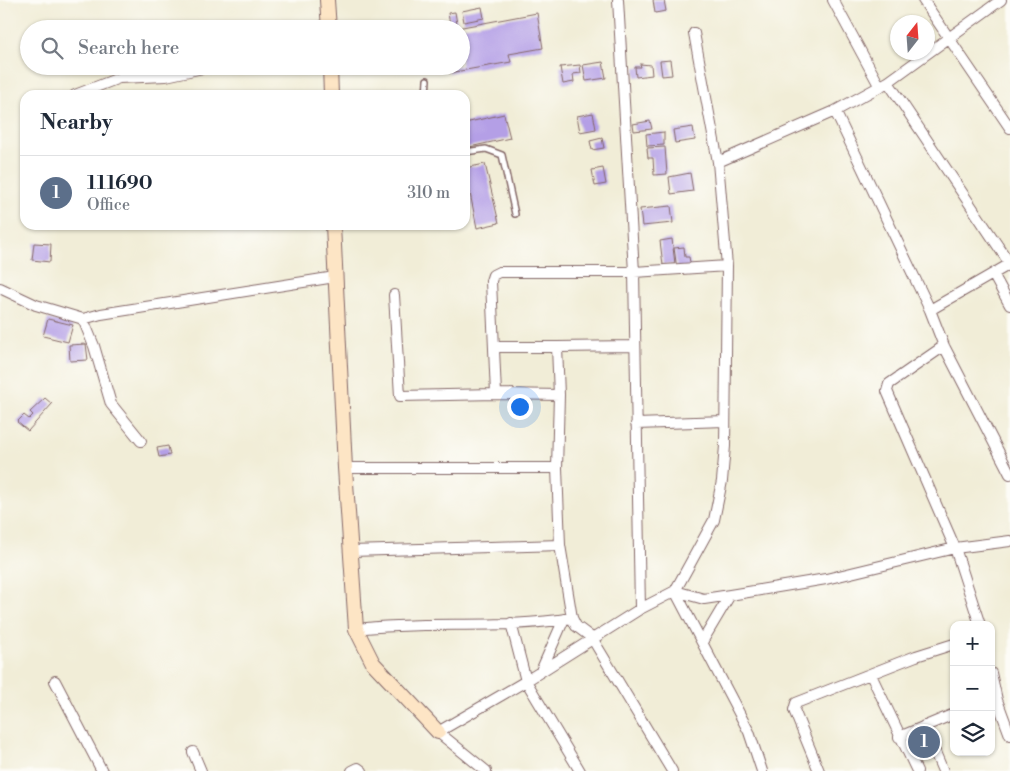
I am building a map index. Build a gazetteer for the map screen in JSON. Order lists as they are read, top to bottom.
{
  "north": "top",
  "page": {
    "search": "Search here",
    "heading": "Nearby",
    "list": [
      {
        "mark": "1",
        "name": "111690",
        "note": "Office",
        "value": "310 m"
      }
    ],
    "map_buttons": ["+", "−"],
    "pins": "1"
  }
}
